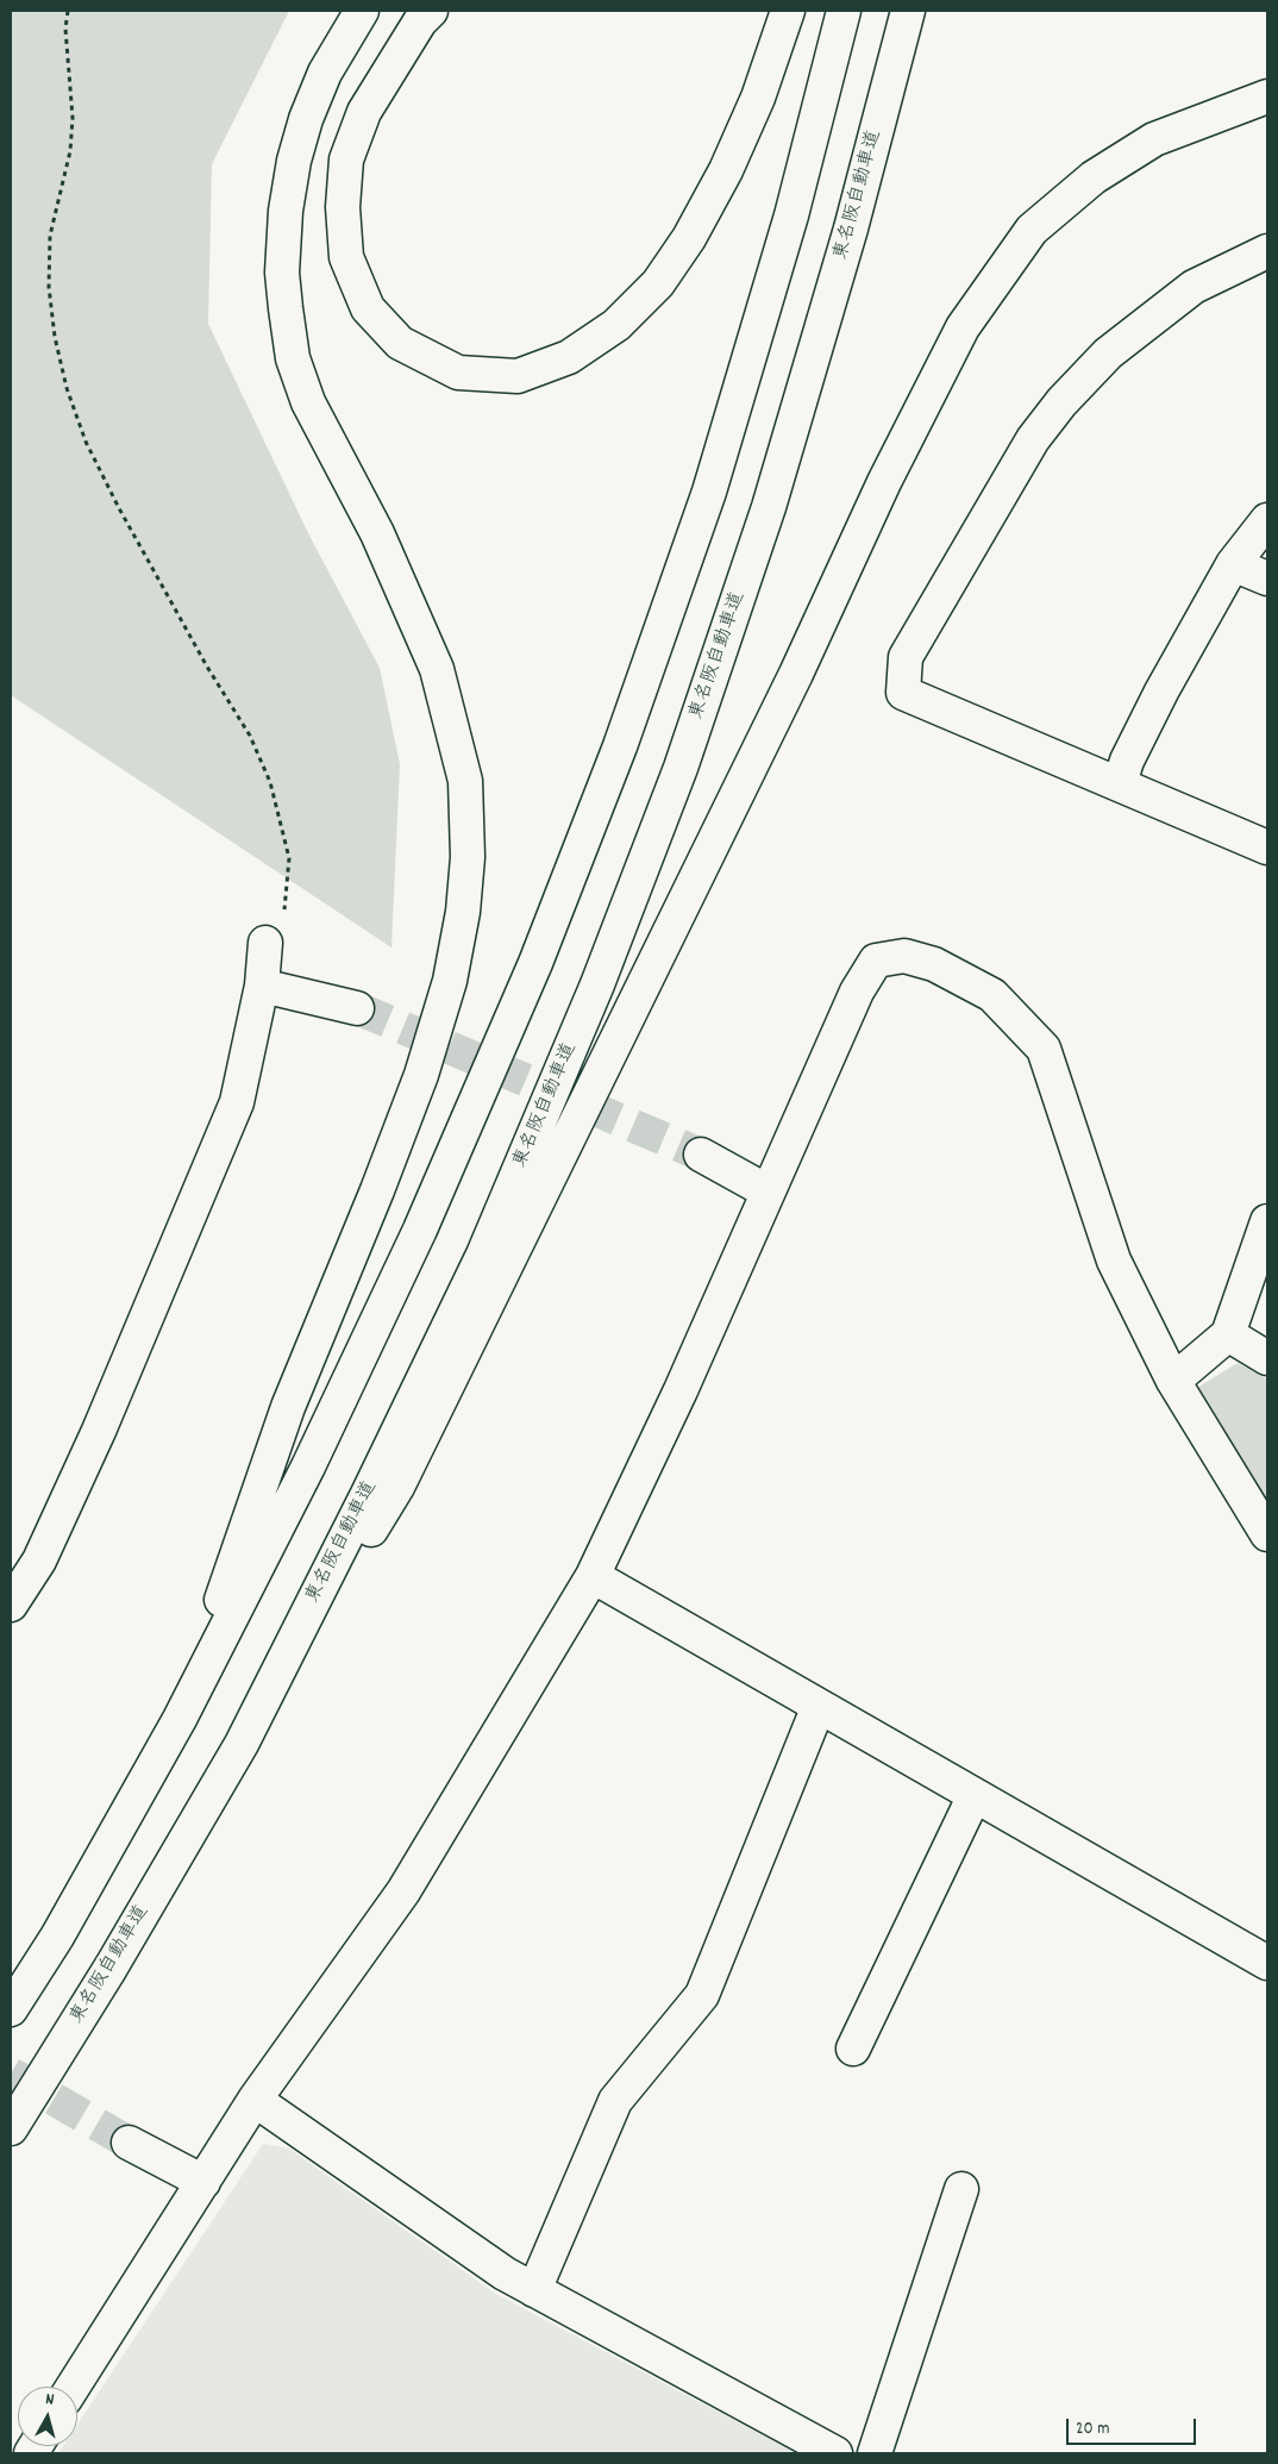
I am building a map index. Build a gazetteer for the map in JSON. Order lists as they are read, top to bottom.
{
  "streets": {
    "main road": ["東名阪自動車道"]
  },
  "scale_bar": "20 m",
  "north": "top"
}
